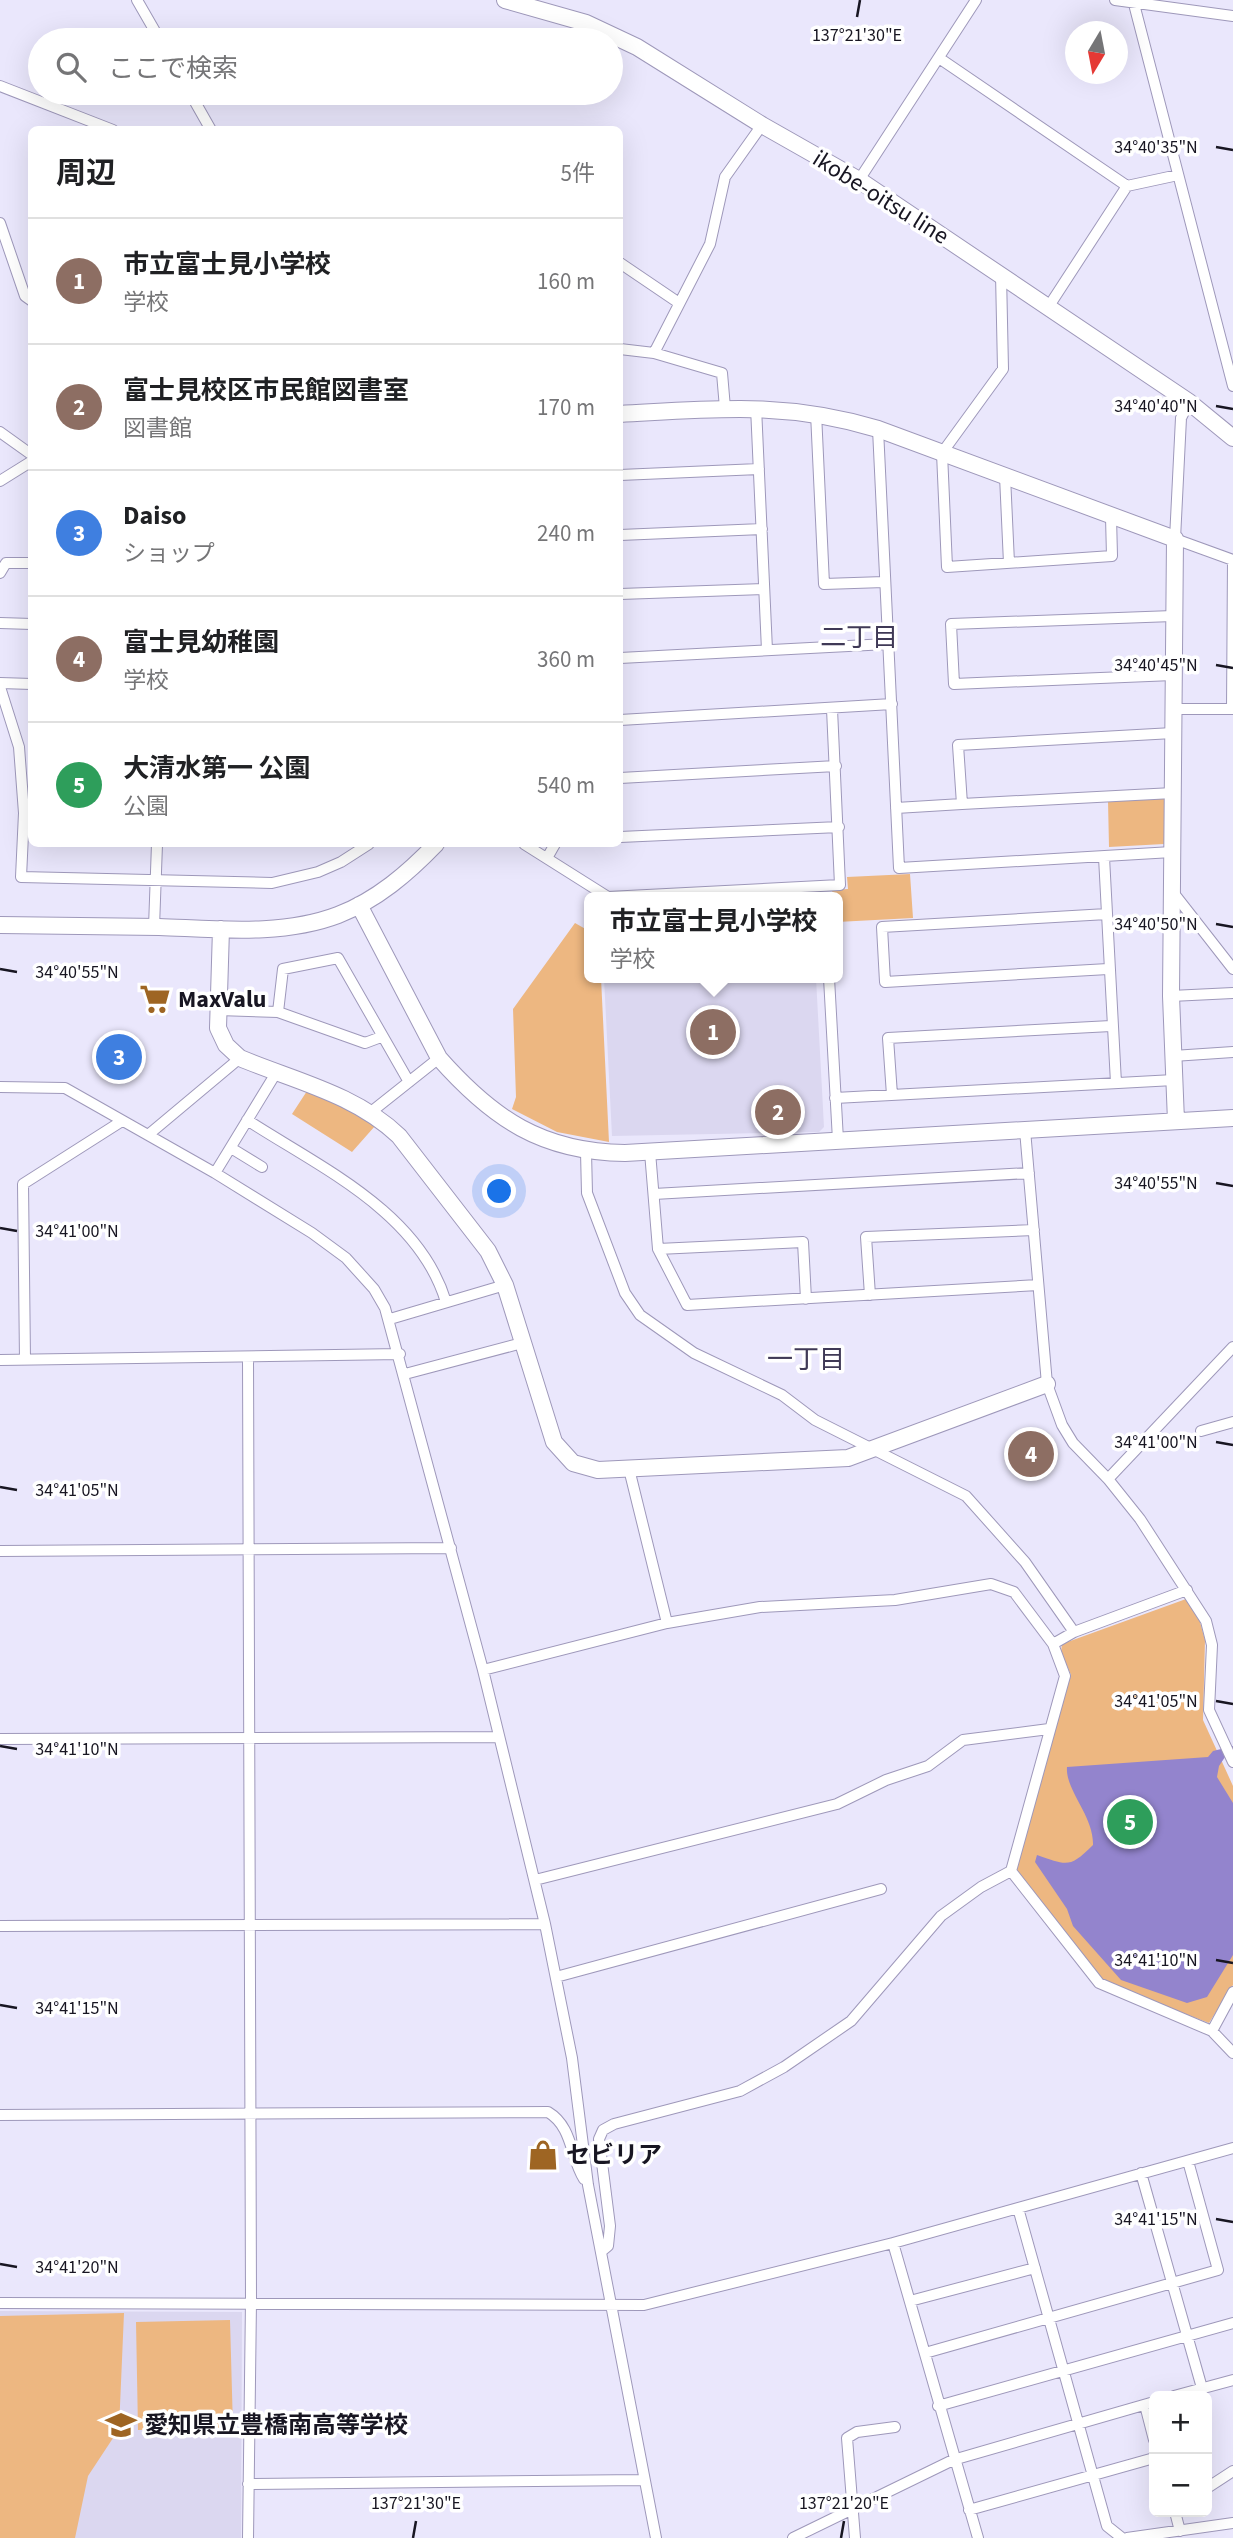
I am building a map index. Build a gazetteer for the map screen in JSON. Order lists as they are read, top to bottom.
{
  "streets": {
    "street": ["ikobe-oitsu line"]
  },
  "districts": ["二丁目", "一丁目"],
  "places": {
    "supermarket": ["MaxValu"],
    "shop": ["セビリア"],
    "school or university": ["愛知県立豊橋南高等学校"]
  },
  "north": "bottom",
  "page": {
    "search": "ここで検索",
    "heading": ["周辺", "5件"],
    "list": [
      {
        "mark": "1",
        "name": "市立富士見小学校",
        "note": "学校",
        "value": "160 m"
      },
      {
        "mark": "2",
        "name": "富士見校区市民館図書室",
        "note": "図書館",
        "value": "170 m"
      },
      {
        "mark": "3",
        "name": "Daiso",
        "note": "ショップ",
        "value": "240 m"
      },
      {
        "mark": "4",
        "name": "富士見幼稚園",
        "note": "学校",
        "value": "360 m"
      },
      {
        "mark": "5",
        "name": "大清水第一 公園",
        "note": "公園",
        "value": "540 m"
      }
    ],
    "popup": ["市立富士見小学校", "学校"],
    "pins": [
      "1",
      "3",
      "2",
      "4",
      "5"
    ],
    "map_buttons": ["+", "−"]
  },
  "coordinates": [
    "137°21'30\"E",
    "34°40'35\"N",
    "34°40'40\"N",
    "34°40'45\"N",
    "34°40'50\"N",
    "34°40'55\"N",
    "34°41'00\"N",
    "34°41'05\"N",
    "34°41'10\"N",
    "34°41'15\"N",
    "34°41'20\"N",
    "137°21'20\"E"
  ]
}
